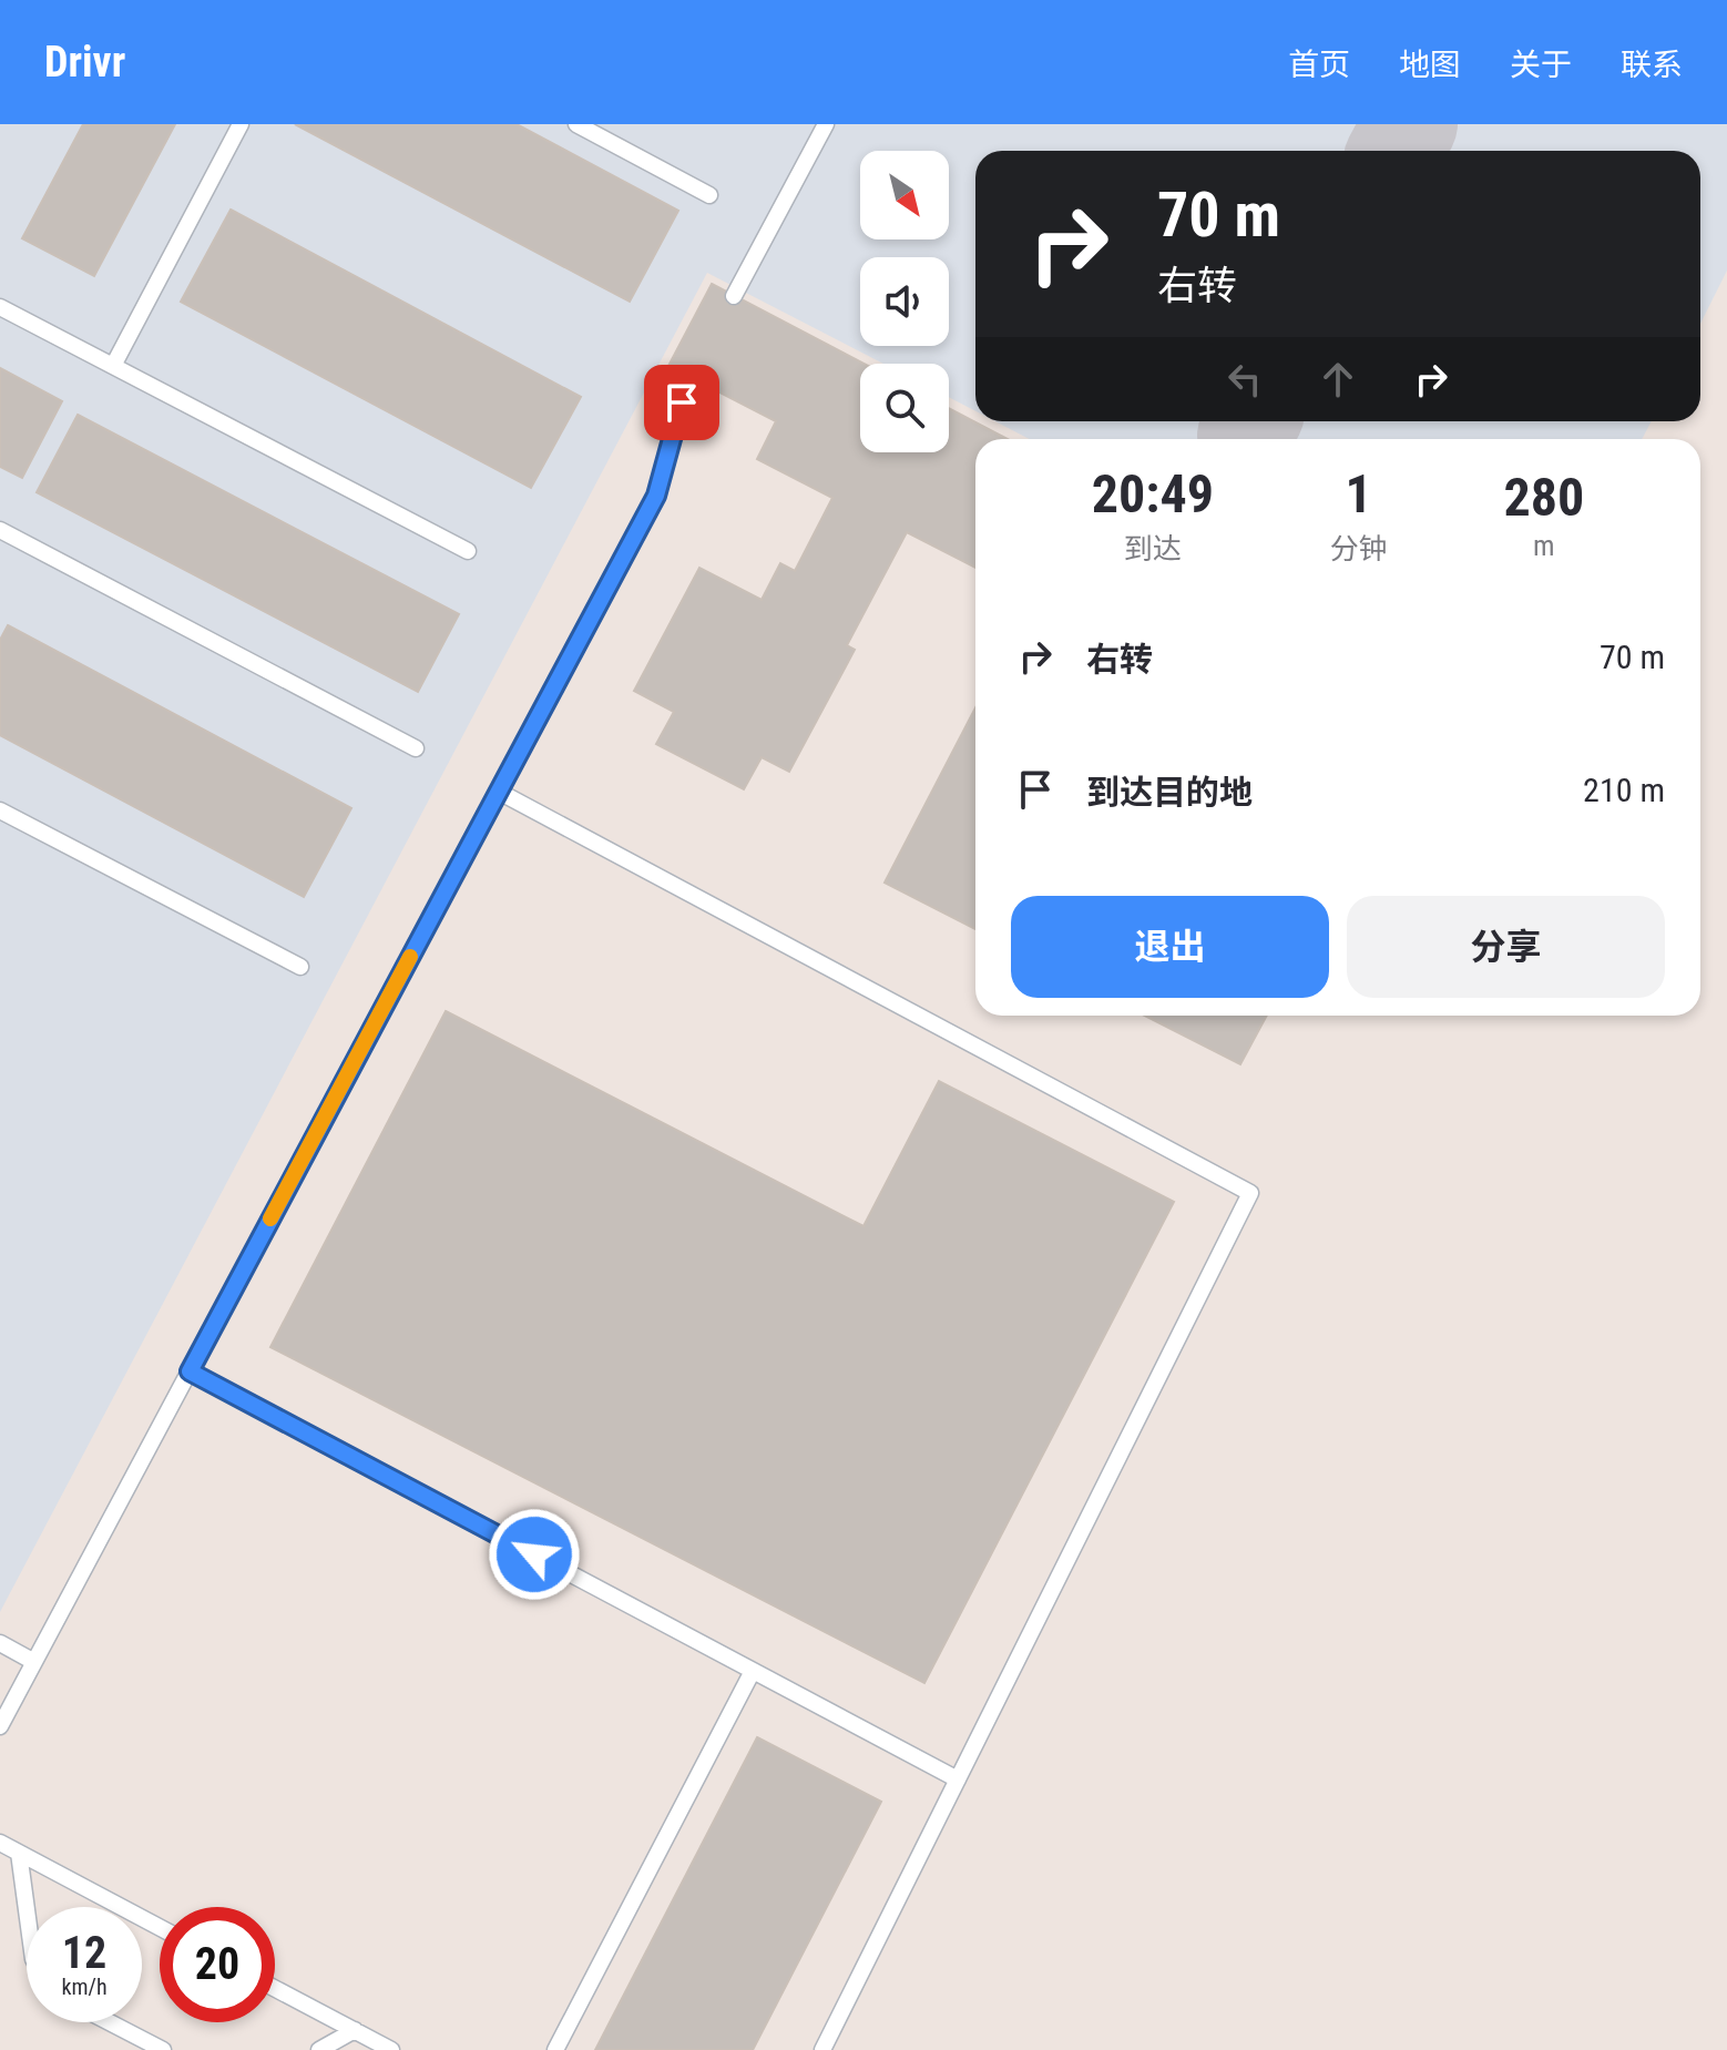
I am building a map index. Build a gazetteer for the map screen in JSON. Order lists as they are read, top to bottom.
{
  "north": "bottom right",
  "page": {
    "header": "Drivr",
    "nav": [
      "首页",
      "地图",
      "关于",
      "联系"
    ],
    "turn": ["70 m", "右转"],
    "eta": [
      "20:49",
      "到达",
      "1",
      "分钟",
      "280",
      "m"
    ],
    "list": [
      {
        "name": "右转",
        "value": "70 m"
      },
      {
        "name": "到达目的地",
        "value": "210 m"
      }
    ],
    "buttons": ["退出", "分享"],
    "speed": "12 km/h",
    "limit": "20"
  }
}
